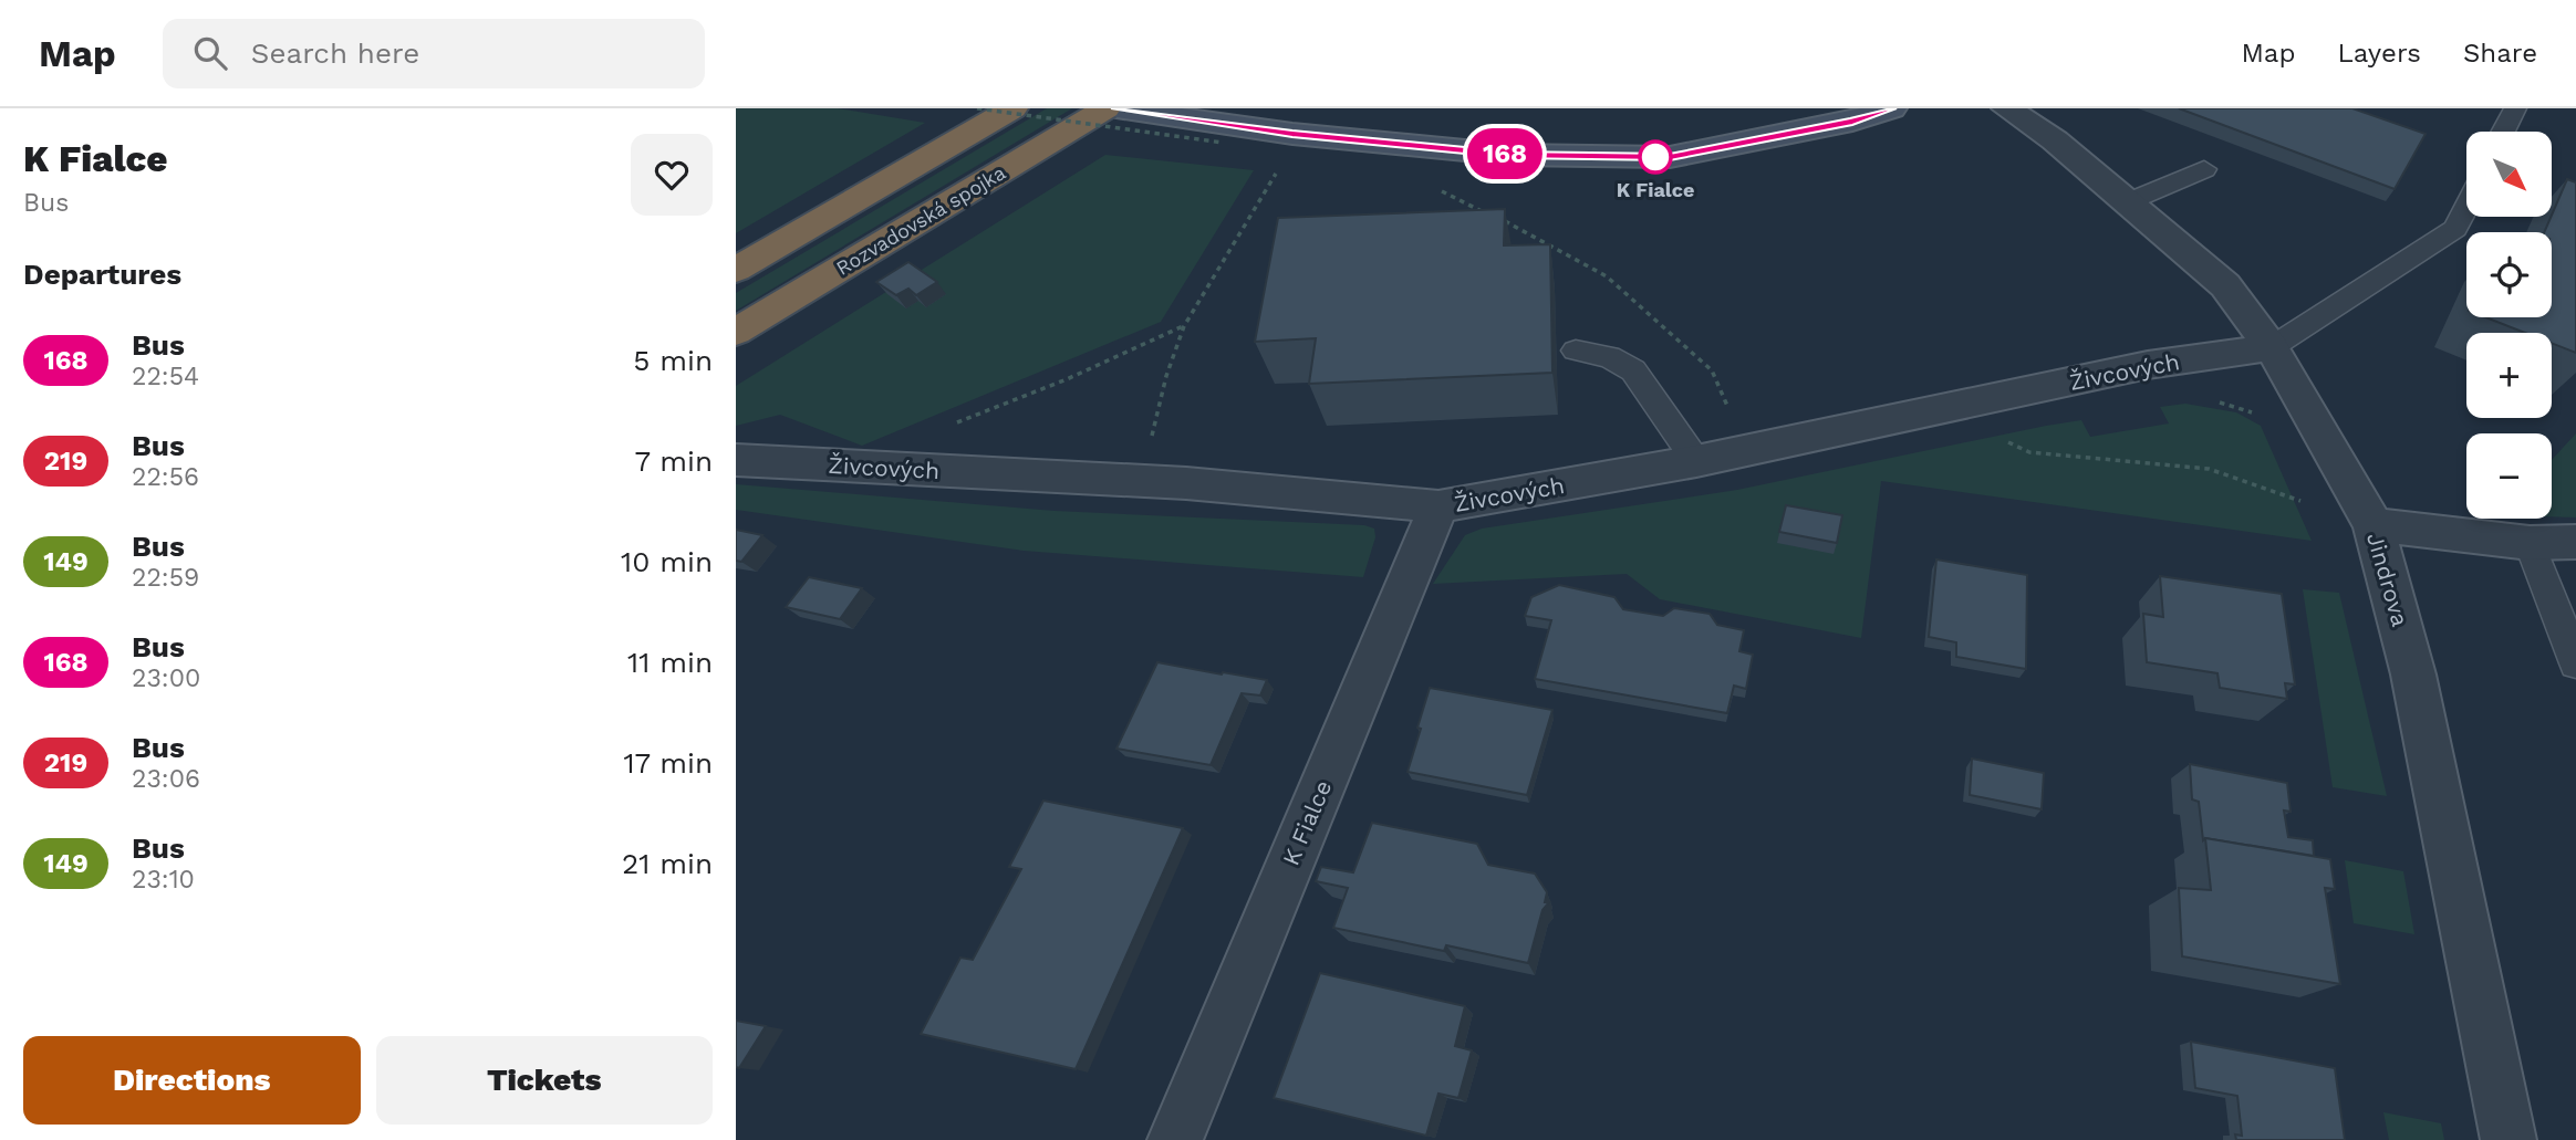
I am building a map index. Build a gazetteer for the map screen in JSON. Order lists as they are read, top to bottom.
{
  "streets": {
    "highway": ["Rozvadovská spojka"],
    "street": ["Živcových", "Jindrova", "K Fialce"]
  },
  "crossings": [
    ["Živcových", "Jindrova"],
    ["Živcových", "K Fialce"]
  ],
  "places": ["K Fialce"],
  "lines": ["bus line 168"],
  "north": "bottom right",
  "page": {
    "header": "Map",
    "search": "Search here",
    "nav": ["Map", "Layers", "Share"],
    "heading": [
      ["K Fialce", "Bus"],
      "Departures"
    ],
    "on_map": "168",
    "map_buttons": ["+", "−"],
    "list": [
      {
        "mark": "168",
        "name": "Bus",
        "note": "22:54",
        "value": "5 min"
      },
      {
        "mark": "219",
        "name": "Bus",
        "note": "22:56",
        "value": "7 min"
      },
      {
        "mark": "149",
        "name": "Bus",
        "note": "22:59",
        "value": "10 min"
      },
      {
        "mark": "168",
        "name": "Bus",
        "note": "23:00",
        "value": "11 min"
      },
      {
        "mark": "219",
        "name": "Bus",
        "note": "23:06",
        "value": "17 min"
      },
      {
        "mark": "149",
        "name": "Bus",
        "note": "23:10",
        "value": "21 min"
      }
    ],
    "buttons": ["Directions", "Tickets"]
  }
}
